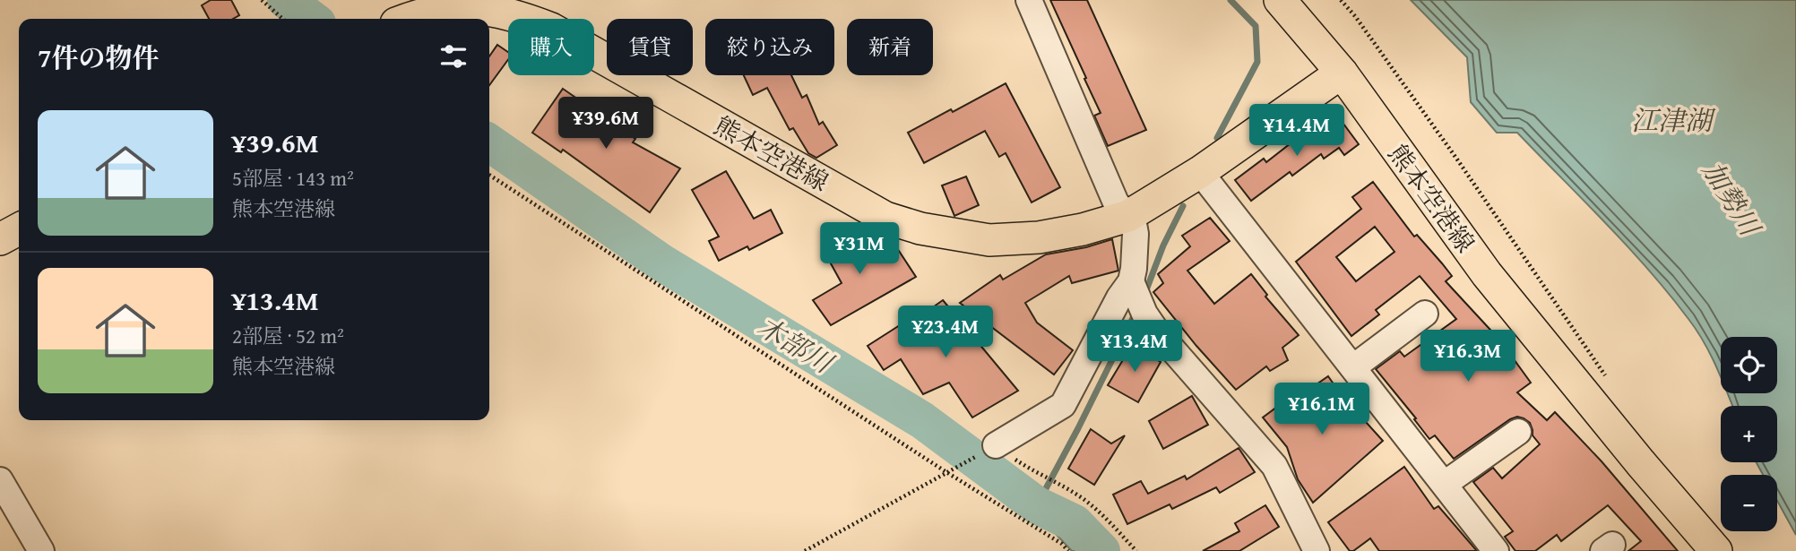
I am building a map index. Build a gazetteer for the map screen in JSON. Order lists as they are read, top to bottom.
{
  "streets": {
    "main road": ["熊本空港線"]
  },
  "water": ["江津湖", "加勢川", "木部川"],
  "page": {
    "chip": [
      "購入",
      "賃貸",
      "絞り込み",
      "新着"
    ],
    "heading": "7件の物件",
    "list": [
      {
        "name": "¥39.6M",
        "note": "5部屋 · 143 m² · 熊本空港線"
      },
      {
        "name": "¥13.4M",
        "note": "2部屋 · 52 m² · 熊本空港線"
      }
    ],
    "price": [
      "¥39.6M",
      "¥14.4M",
      "¥31M",
      "¥23.4M",
      "¥13.4M",
      "¥16.3M",
      "¥16.1M"
    ],
    "map_buttons": ["+", "−"]
  }
}
